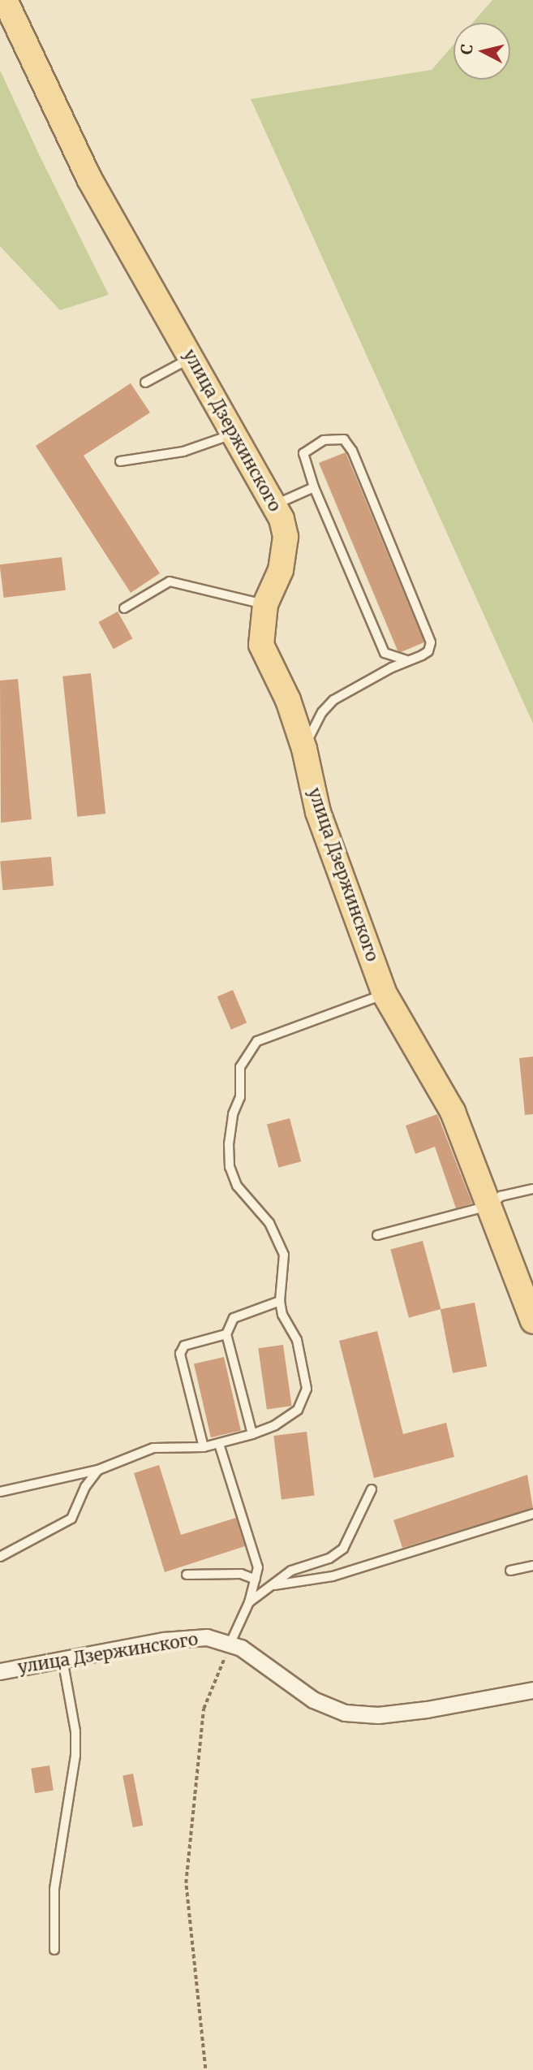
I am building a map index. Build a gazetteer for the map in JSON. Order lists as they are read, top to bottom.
{
  "streets": {
    "main road": ["улица Дзержинского"]
  },
  "north": "left"
}
